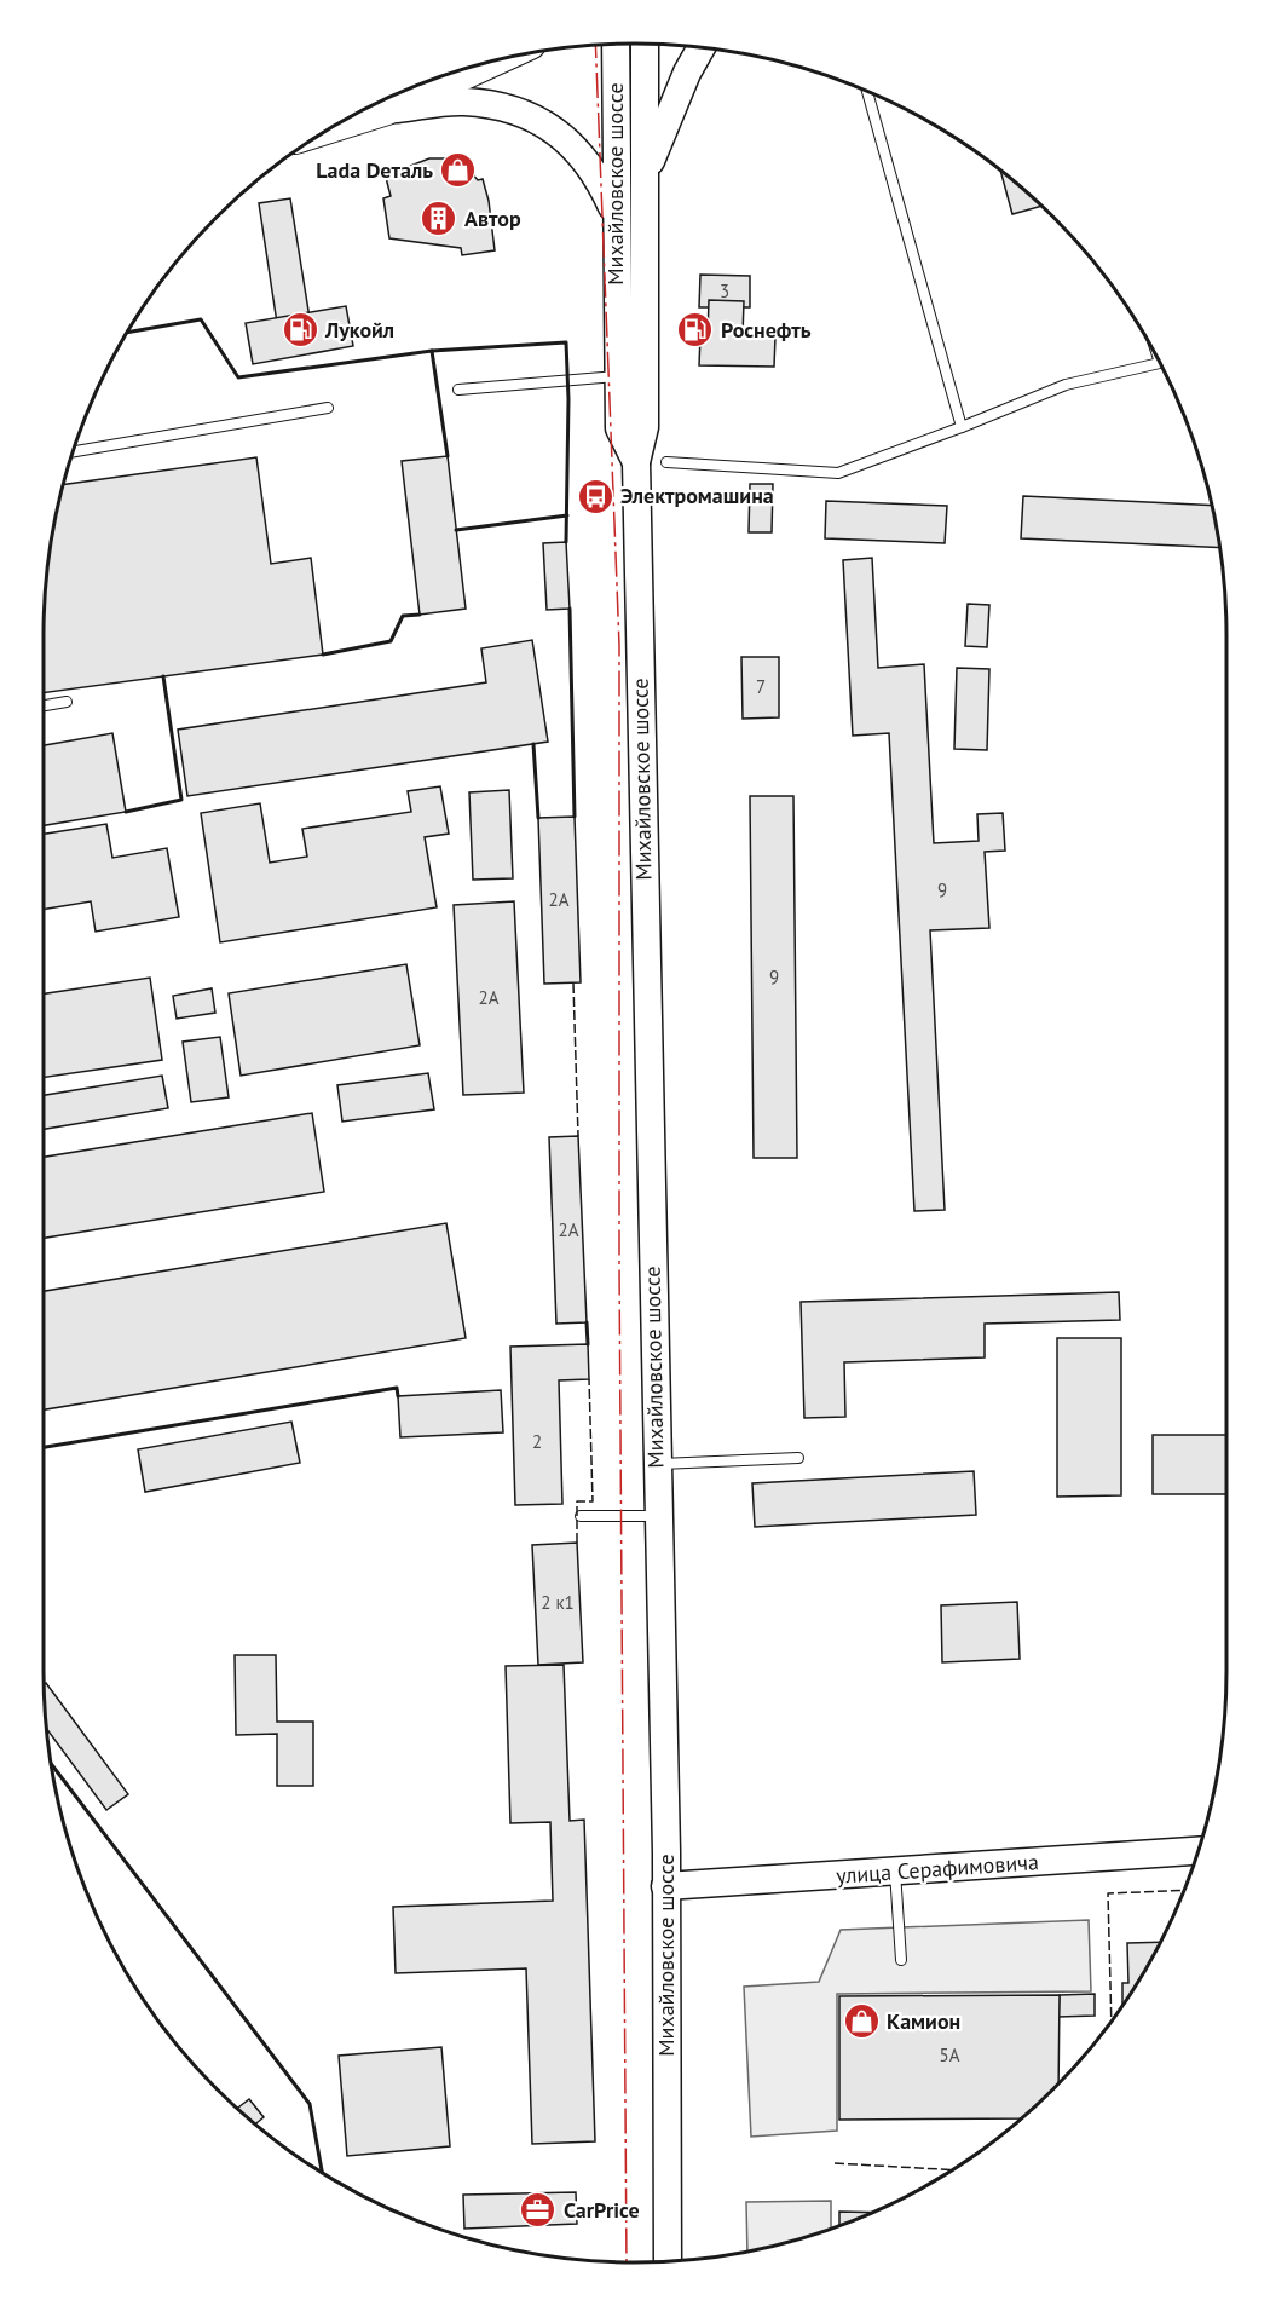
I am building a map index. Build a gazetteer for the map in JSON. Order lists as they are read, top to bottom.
{
  "streets": {
    "main road": ["Михайловское шоссе", "улица Серафимовича"]
  },
  "crossings": [
    ["Михайловское шоссе", "улица Серафимовича"]
  ],
  "places": {
    "shop": ["Lada Dеталь", "Камион"],
    "building": ["Автор"],
    "fuel station": ["Лукойл", "Роснефть"],
    "bus stop": ["Электромашина"],
    "office": ["CarPrice"]
  },
  "house_numbers": [
    "3",
    "7",
    "9",
    "2А",
    "9",
    "2А",
    "2А",
    "2",
    "2 к1",
    "5А"
  ]
}
